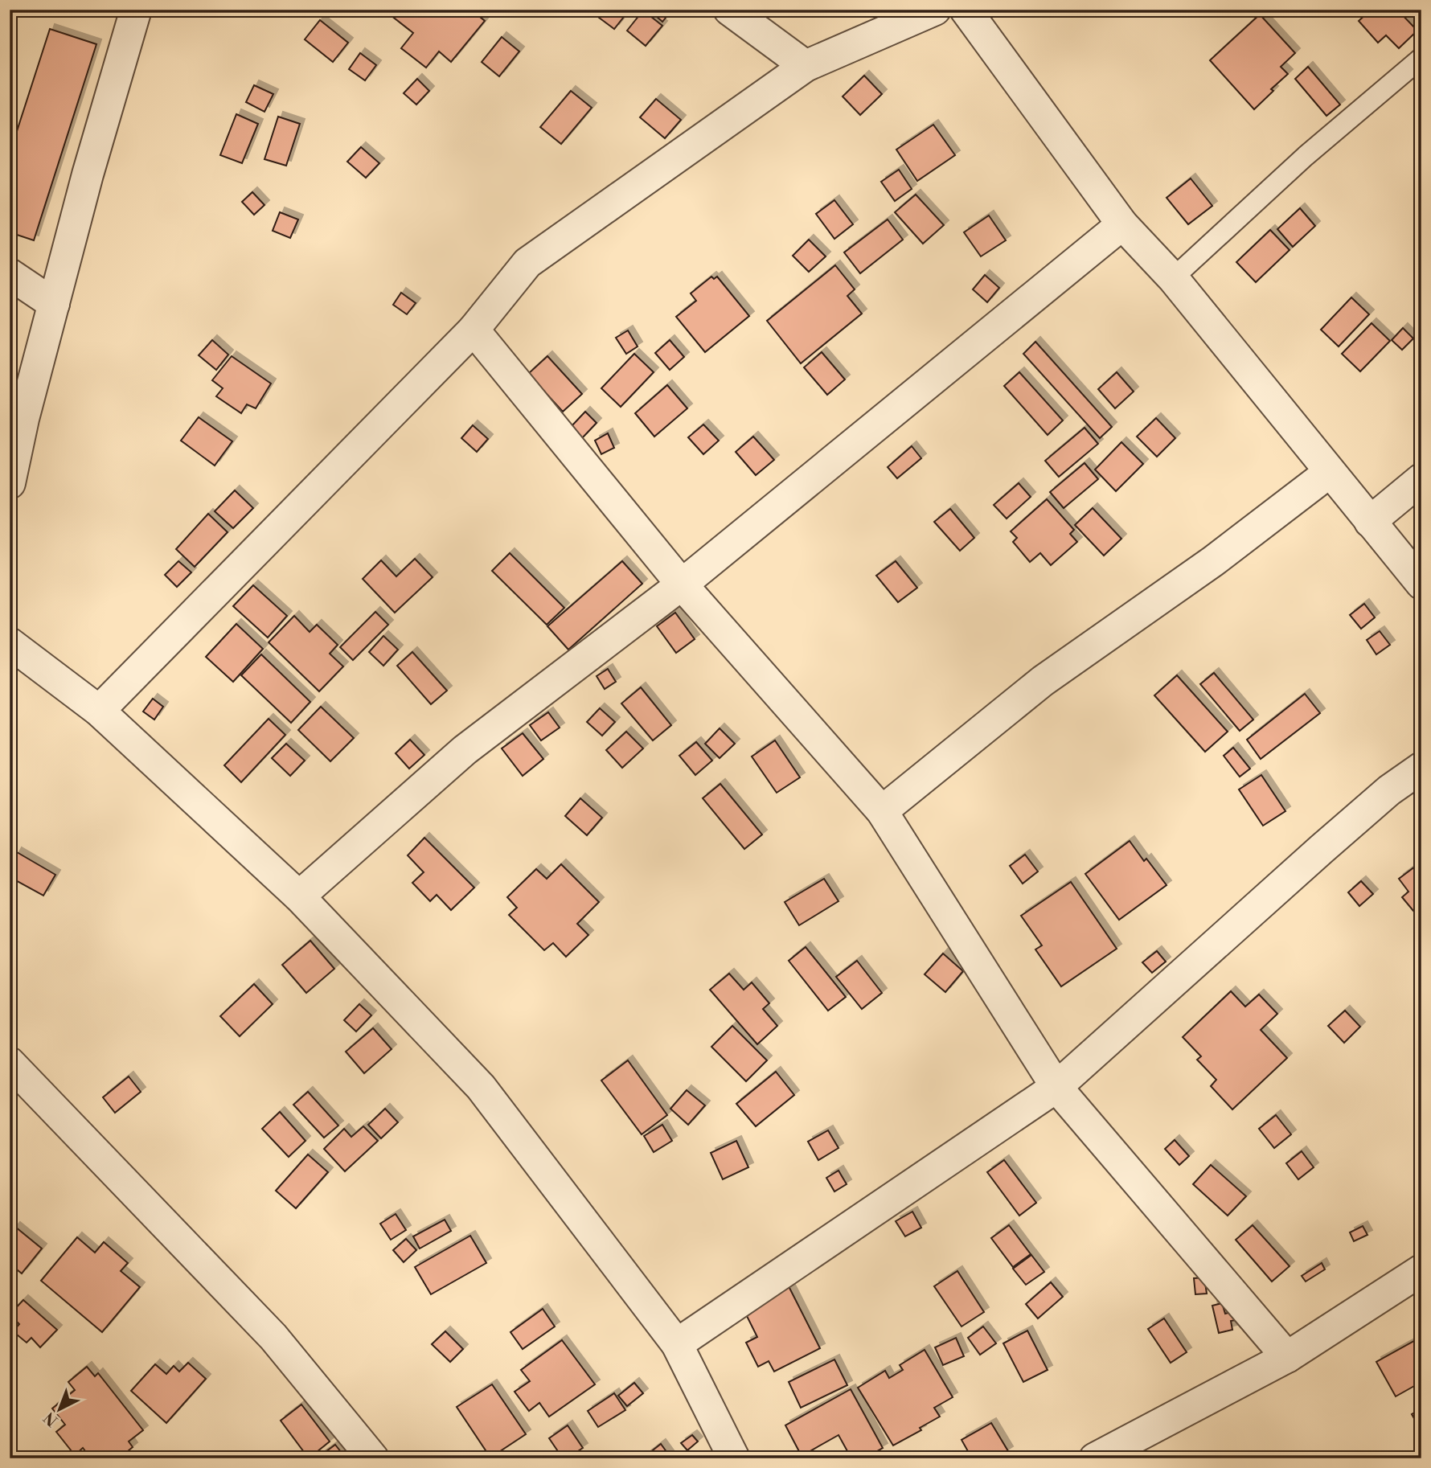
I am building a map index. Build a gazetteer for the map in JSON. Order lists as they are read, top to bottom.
{
  "north": "bottom left"
}
